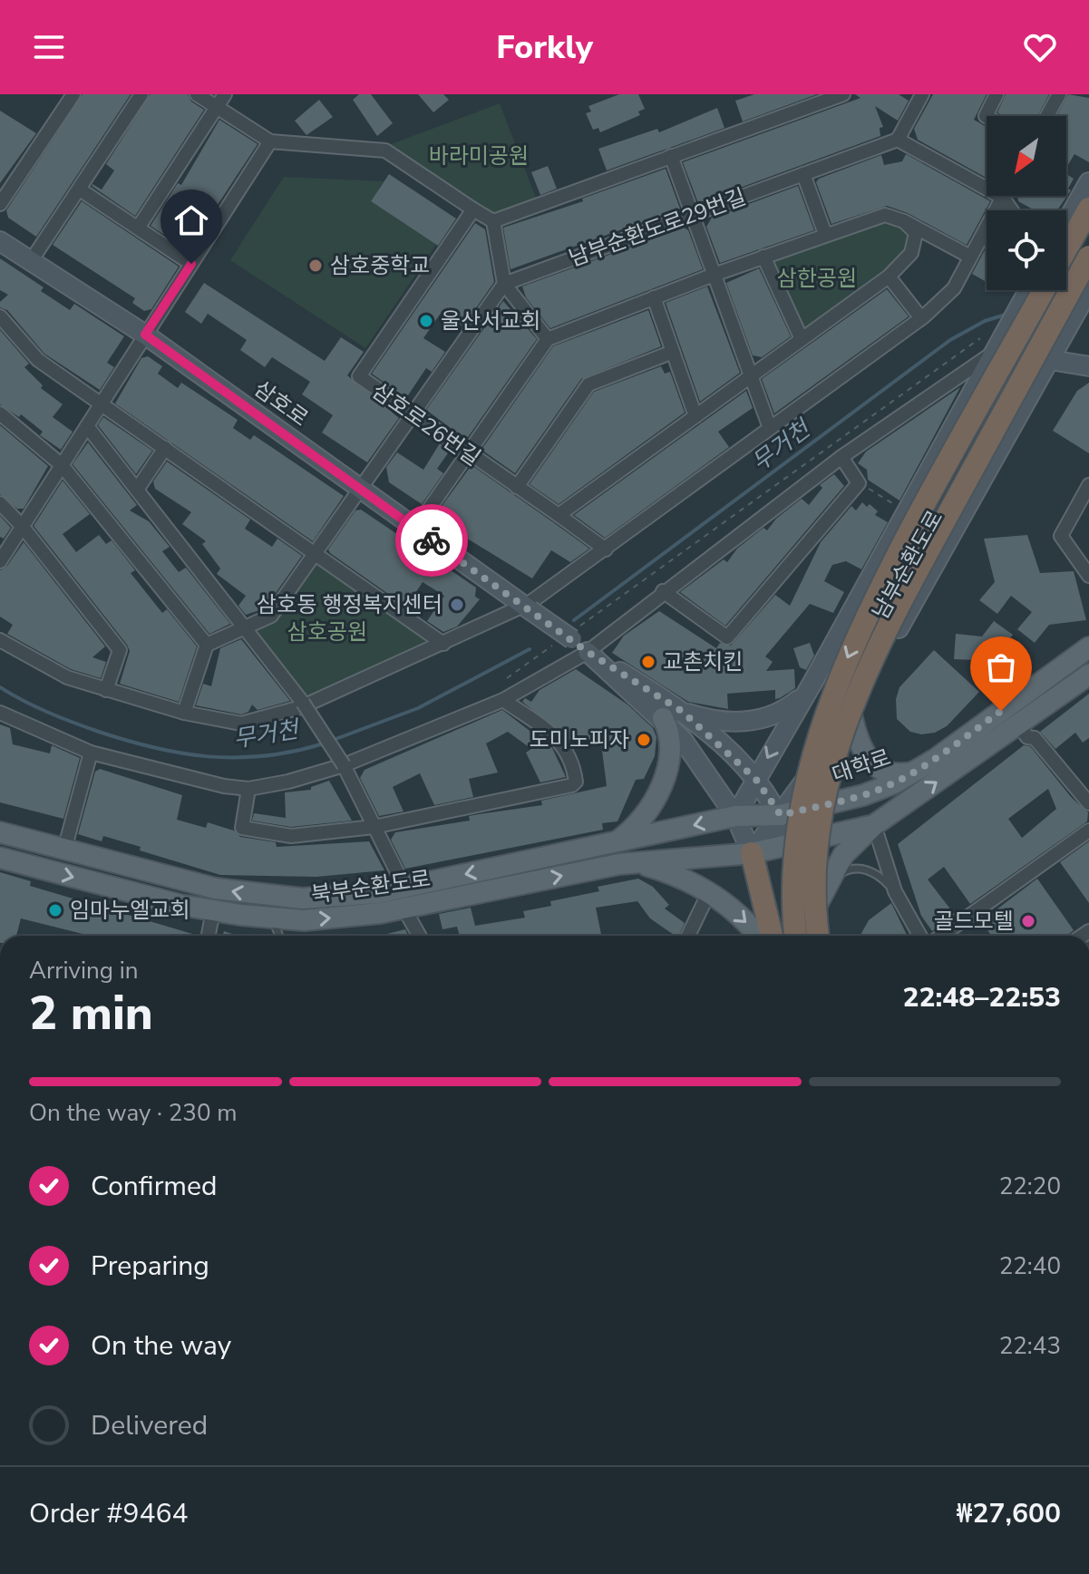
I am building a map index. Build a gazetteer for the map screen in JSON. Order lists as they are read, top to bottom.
{
  "streets": {
    "main road": [
      "삼호로",
      "남부순환도로",
      "대학로",
      "북부순환도로"
    ],
    "street": ["남부순환도로29번길", "삼호로26번길"]
  },
  "crossings": [
    ["남부순환도로", "대학로"],
    ["남부순환도로", "북부순환도로"],
    ["대학로", "북부순환도로"]
  ],
  "water": ["무거천"],
  "parks": ["바라미공원", "삼한공원", "삼호공원"],
  "places": [
    "삼호중학교",
    "울산서교회",
    "삼호동 행정복지센터",
    "교촌치킨",
    "도미노피자",
    "임마누엘교회",
    "골드모텔"
  ],
  "north": "bottom left",
  "page": {
    "header": "Forkly",
    "heading": ["2 min", "Arriving in", "22:48–22:53"],
    "panel": ["Order #9464", "₩27,600"],
    "bar": "On the way · 230 m",
    "list": [
      ["Confirmed", "22:20"],
      ["Preparing", "22:40"],
      ["On the way", "22:43"],
      "Delivered"
    ]
  }
}
